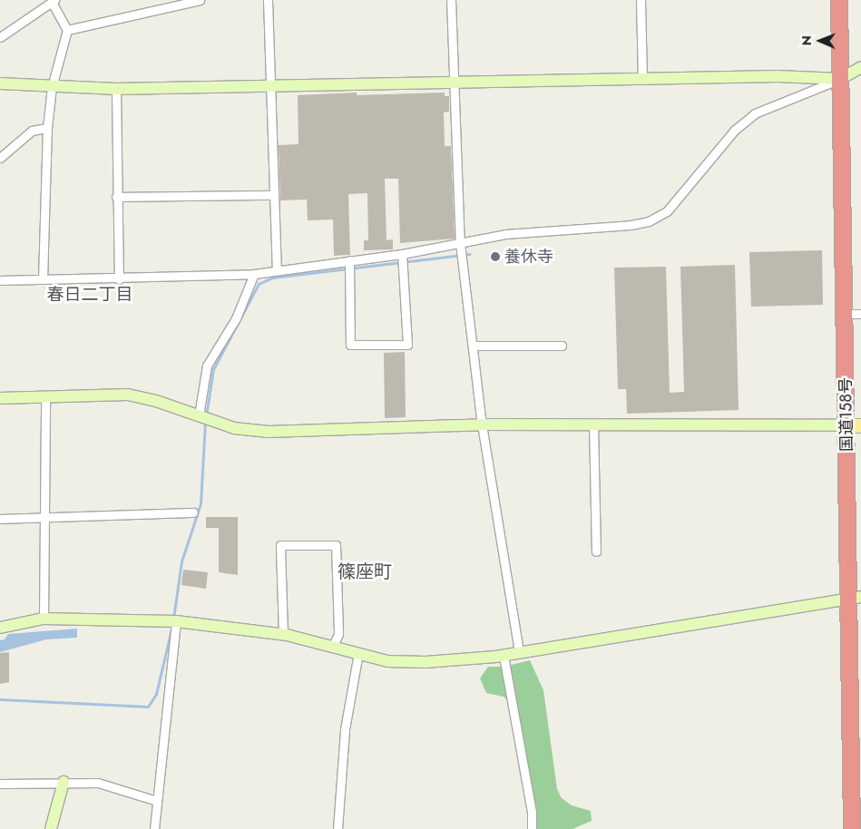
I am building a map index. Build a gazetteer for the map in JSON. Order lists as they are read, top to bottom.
{
  "streets": {
    "highway": ["国道158号"]
  },
  "districts": ["春日二丁目", "篠座町"],
  "places": ["養休寺"],
  "north": "left"
}
